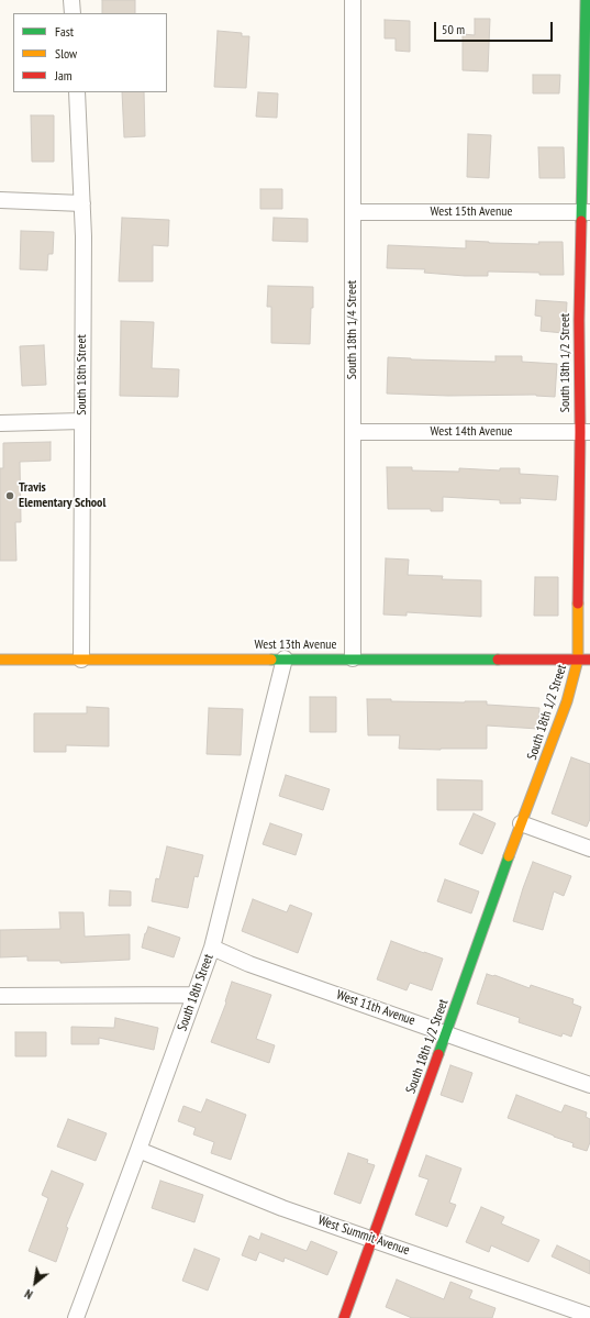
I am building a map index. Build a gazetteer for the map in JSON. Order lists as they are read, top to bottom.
{
  "streets": {
    "street": [
      "West 15th Avenue",
      "South 18th 1/4 Street",
      "South 18th 1/2 Street",
      "South 18th Street",
      "West 14th Avenue",
      "West 13th Avenue",
      "West 11th Avenue",
      "West Summit Avenue"
    ]
  },
  "crossings": [
    ["West 15th Avenue", "South 18th 1/4 Street"],
    ["West 15th Avenue", "South 18th 1/2 Street"],
    ["South 18th 1/4 Street", "West 14th Avenue"],
    ["South 18th 1/4 Street", "West 13th Avenue"],
    ["South 18th 1/2 Street", "West 14th Avenue"],
    ["South 18th 1/2 Street", "West 13th Avenue"],
    ["South 18th 1/2 Street", "West 11th Avenue"],
    ["South 18th 1/2 Street", "West Summit Avenue"],
    ["South 18th Street", "West 13th Avenue"],
    ["South 18th Street", "West 11th Avenue"],
    ["South 18th Street", "West Summit Avenue"]
  ],
  "places": ["Travis Elementary School"],
  "legend": ["Fast", "Slow", "Jam"],
  "scale_bar": "50 m",
  "north": "bottom left"
}
